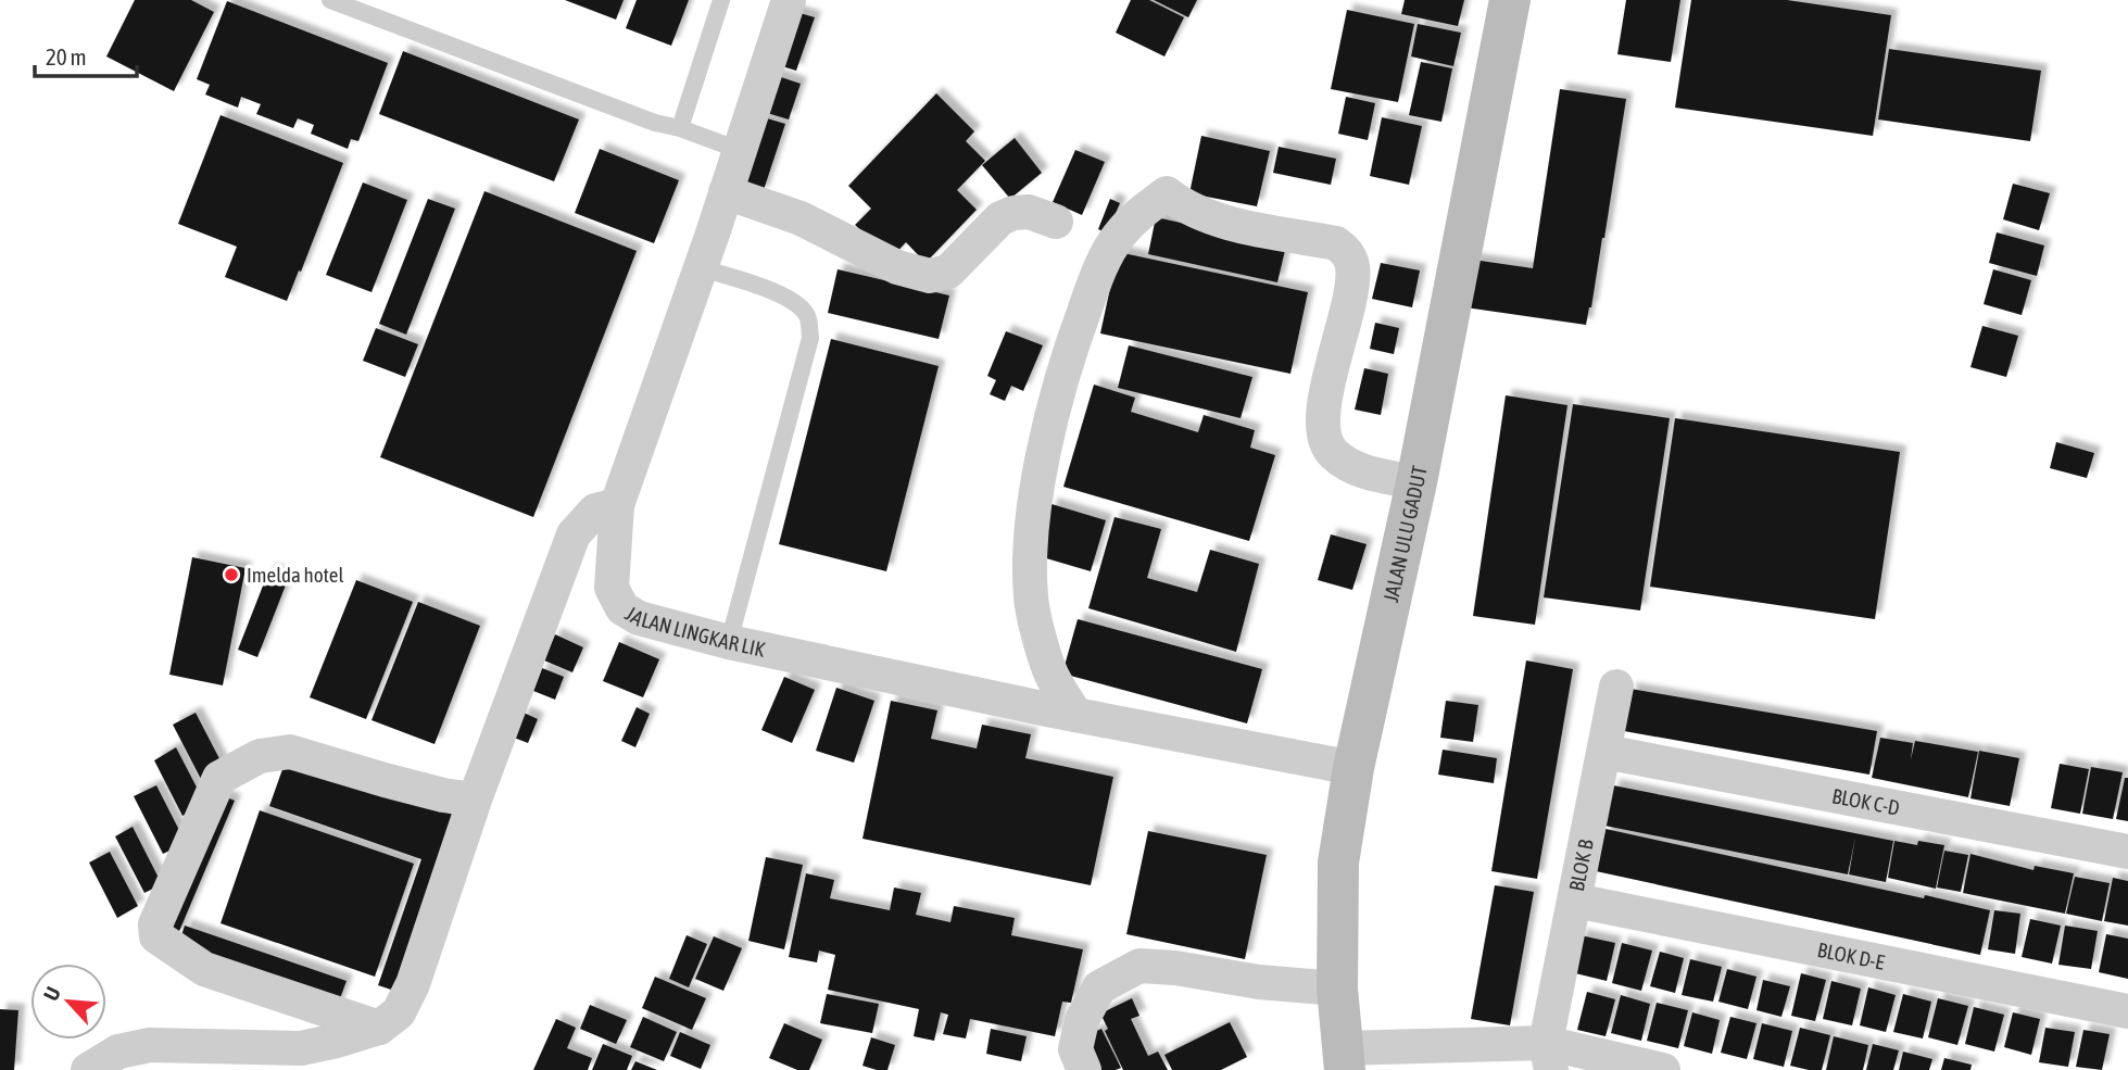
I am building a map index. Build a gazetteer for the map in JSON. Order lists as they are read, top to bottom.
{
  "streets": {
    "street": [
      "JALAN ULU GADUT",
      "JALAN LINGKAR LIK",
      "BLOK C-D",
      "BLOK B",
      "BLOK D-E"
    ]
  },
  "crossings": [
    ["JALAN ULU GADUT", "JALAN LINGKAR LIK"],
    ["BLOK C-D", "BLOK B"],
    ["BLOK B", "BLOK D-E"]
  ],
  "places": ["Imelda hotel"],
  "scale_bar": "20 m",
  "north": "top left"
}
